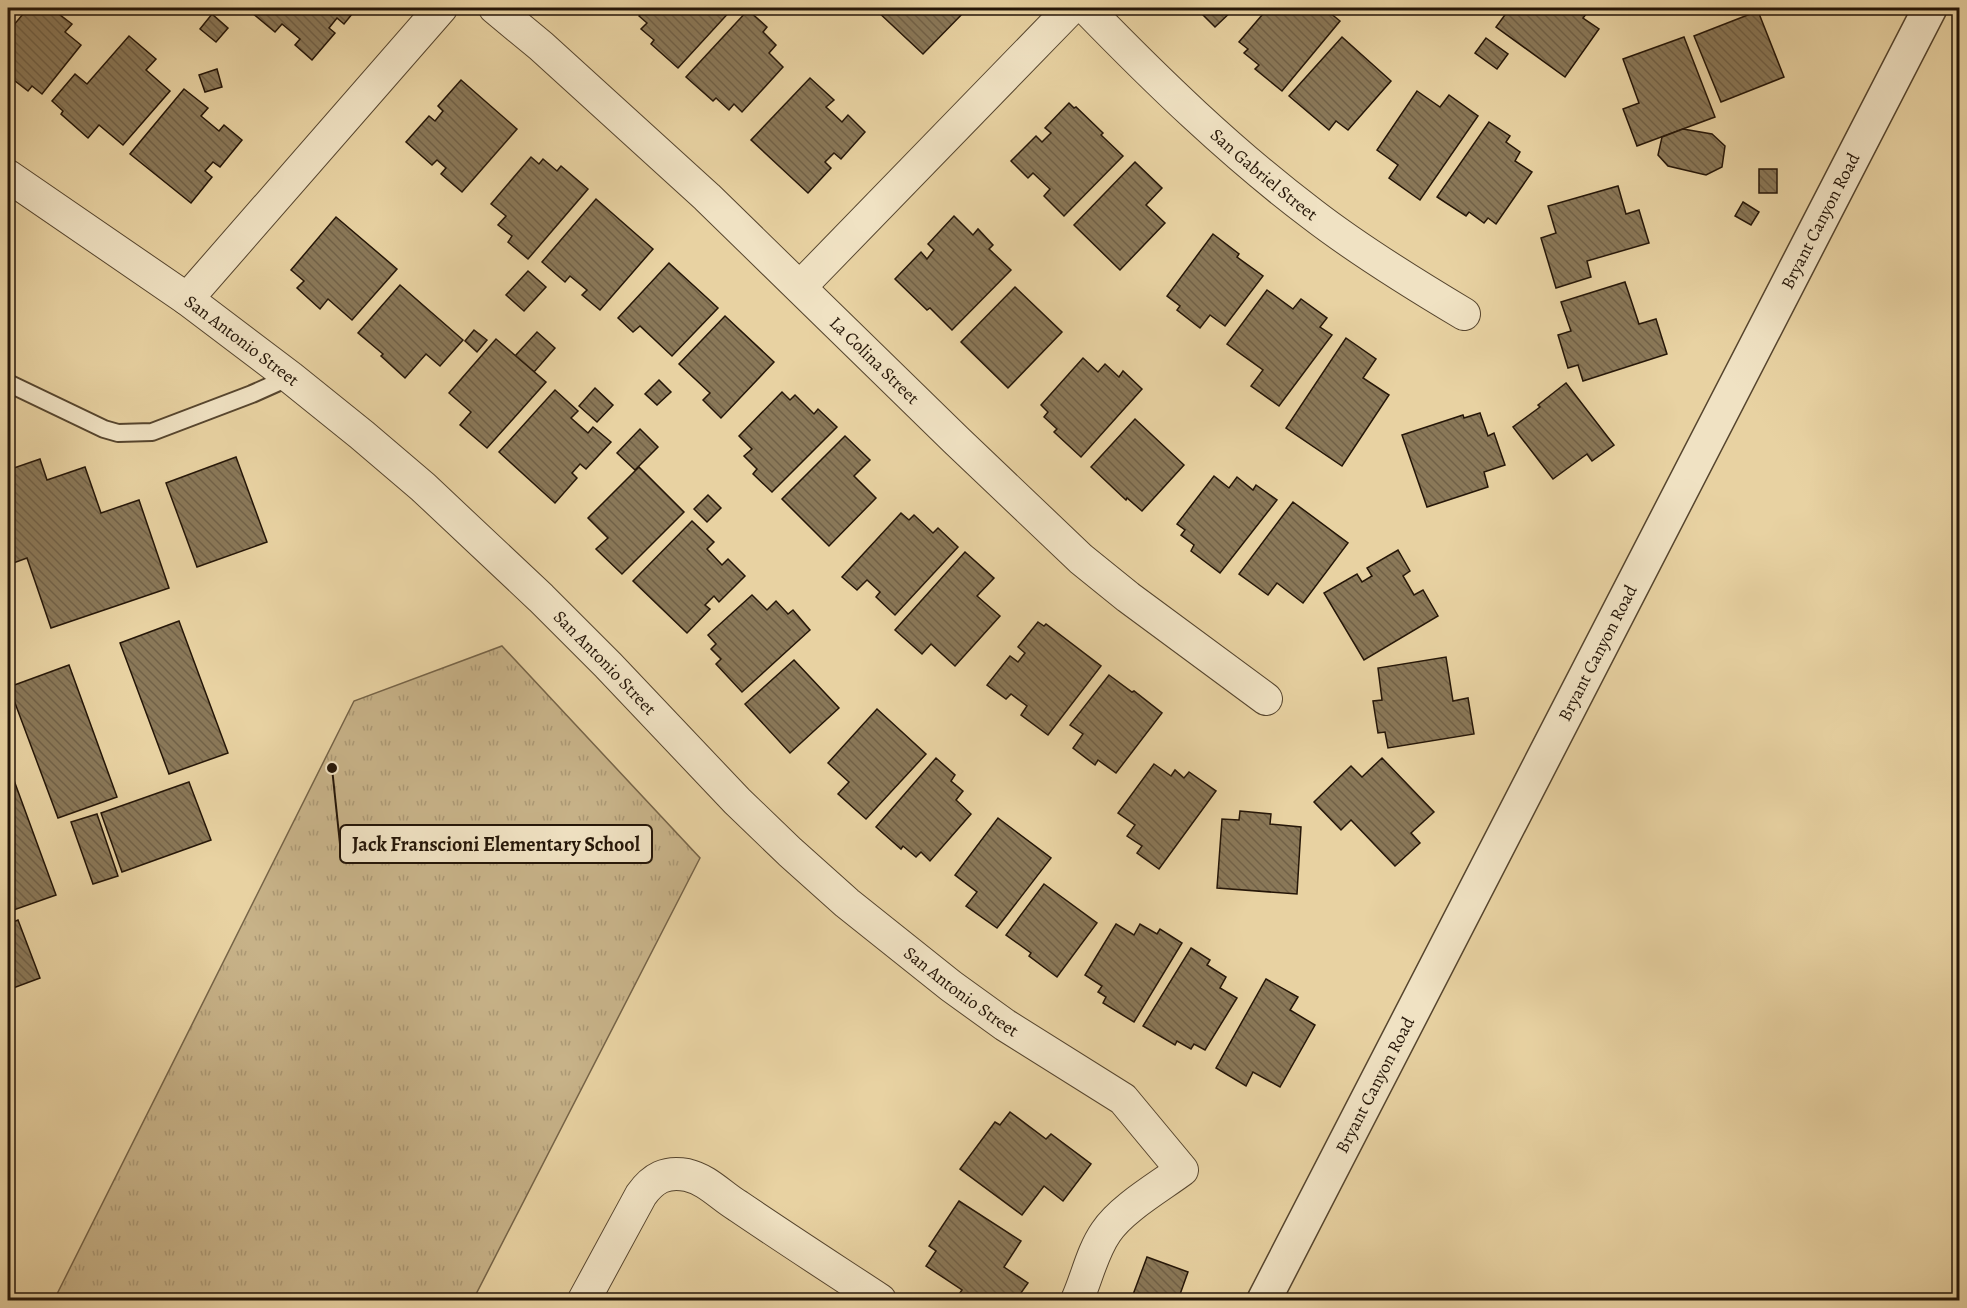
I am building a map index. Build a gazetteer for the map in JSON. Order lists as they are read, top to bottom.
{
  "streets": {
    "street": [
      "San Gabriel Street",
      "Bryant Canyon Road",
      "San Antonio Street",
      "La Colina Street"
    ]
  },
  "places": ["Jack Franscioni Elementary School"]
}
